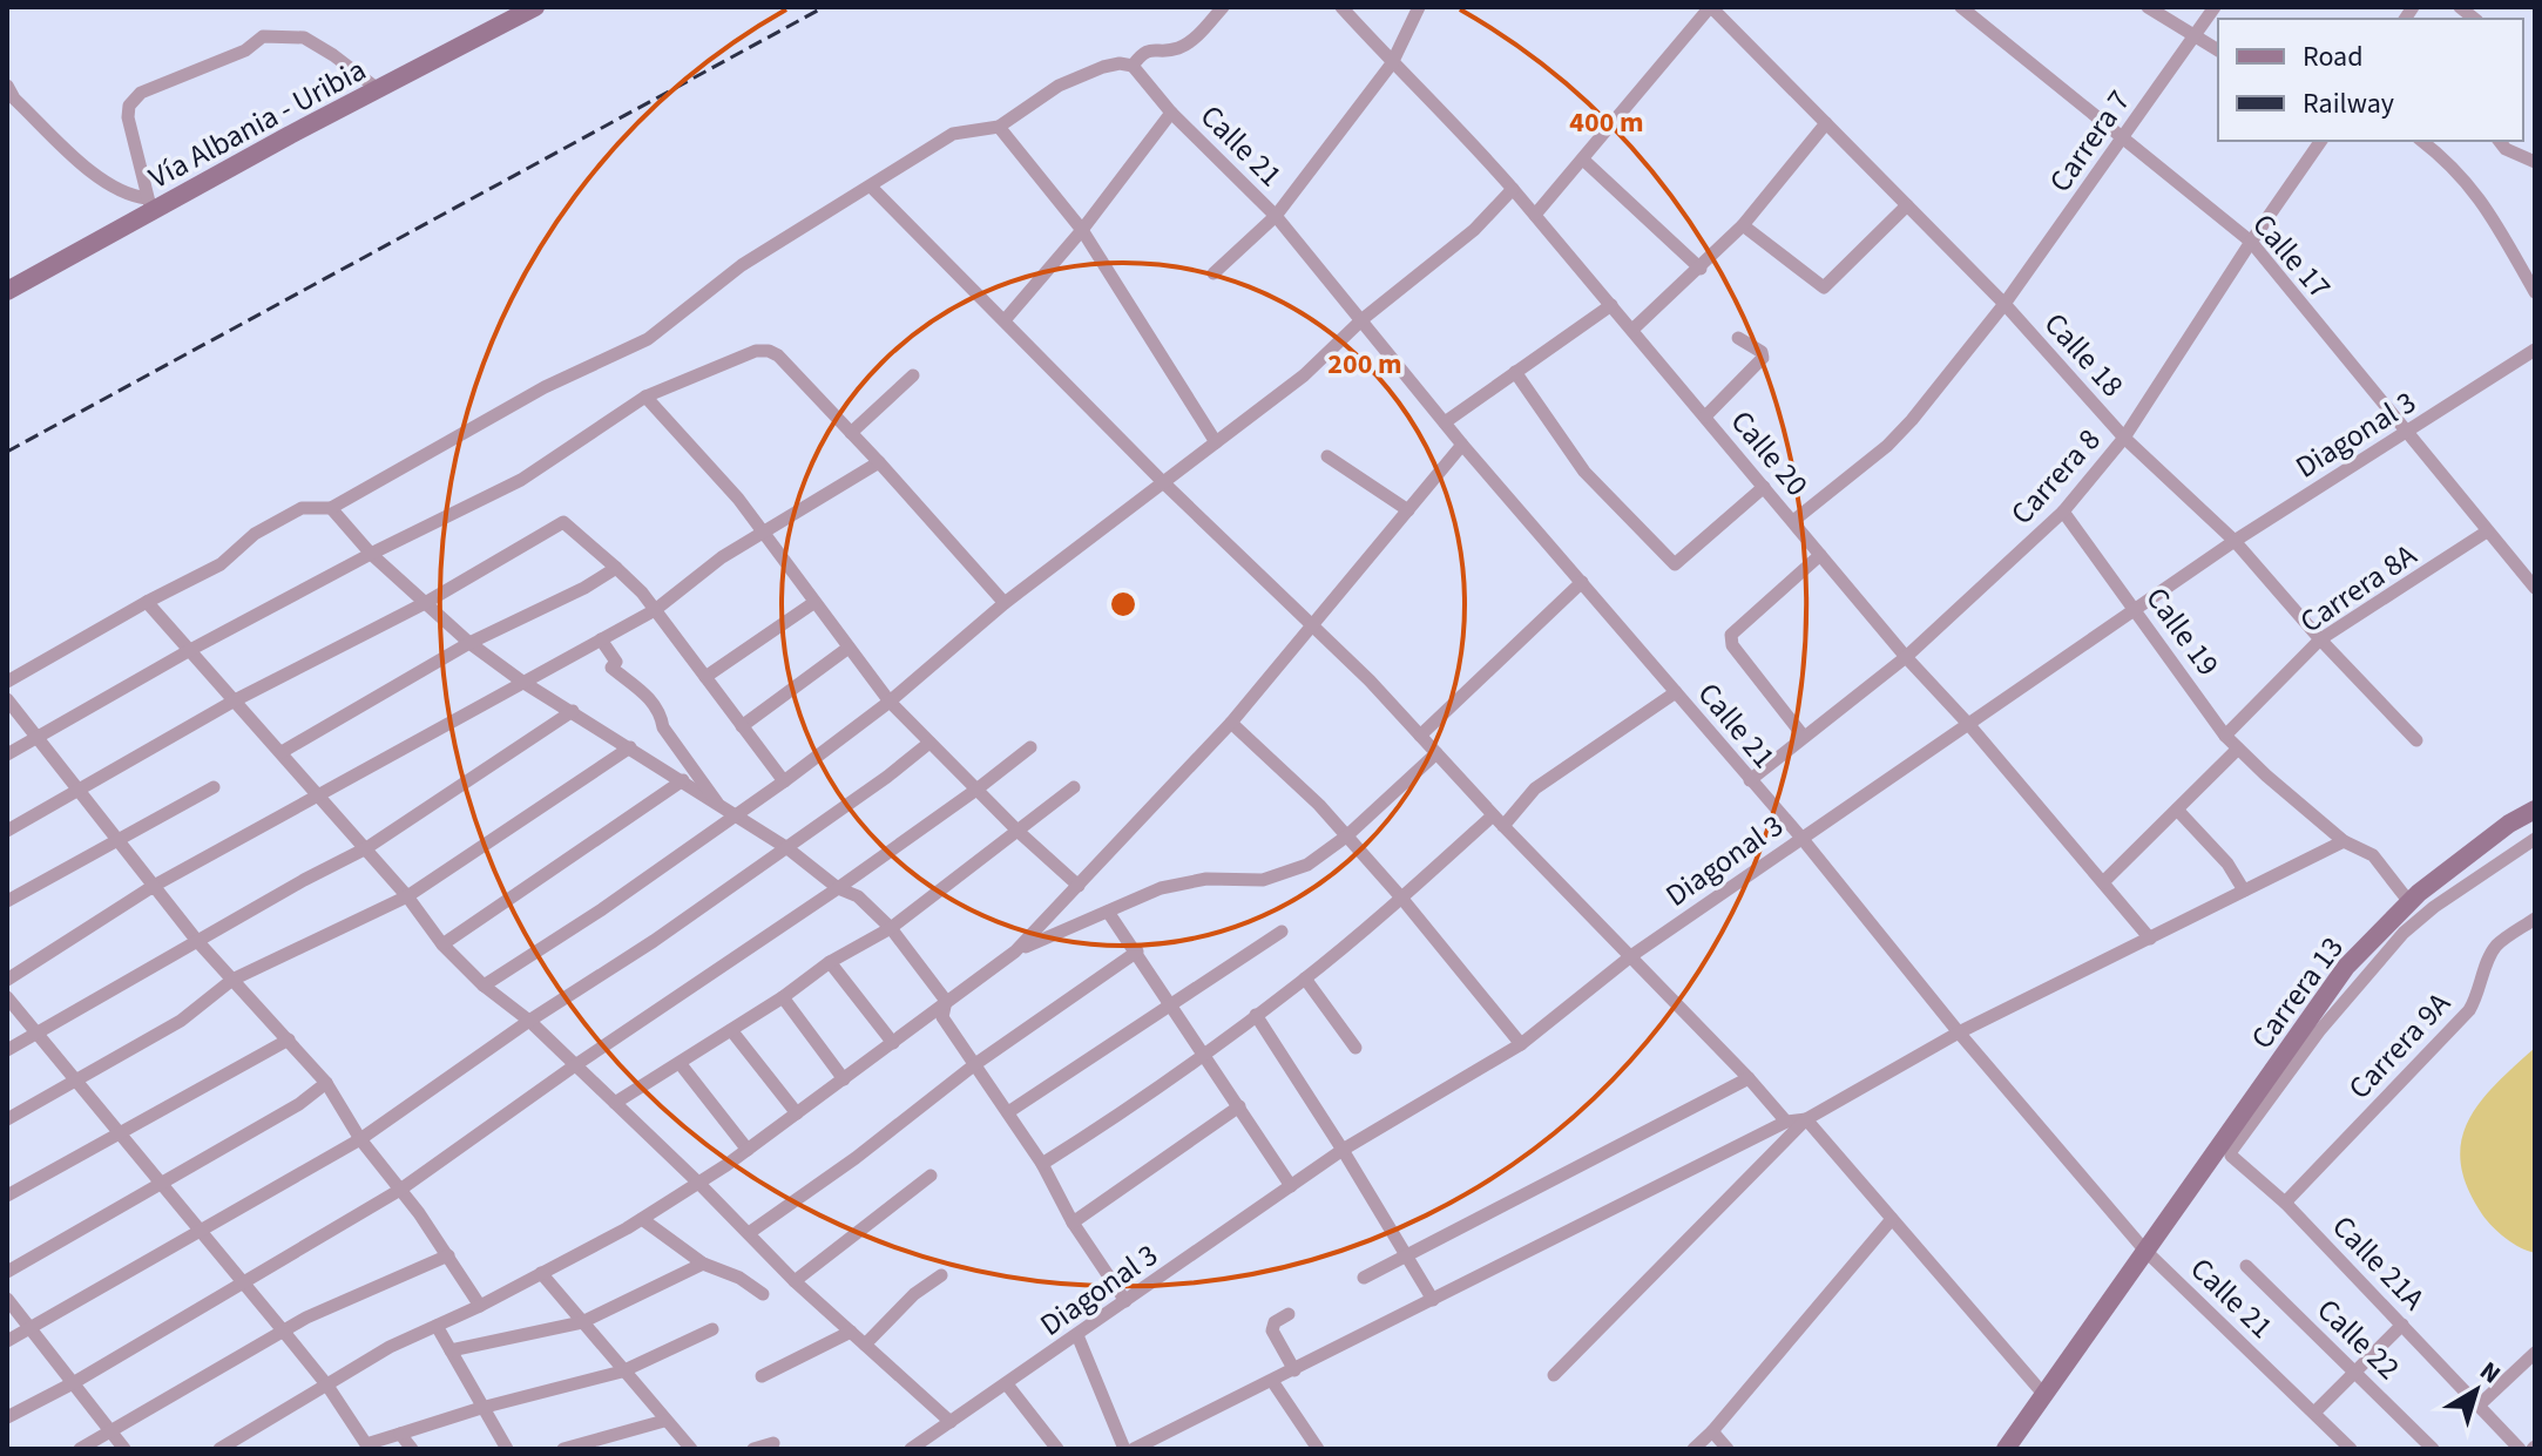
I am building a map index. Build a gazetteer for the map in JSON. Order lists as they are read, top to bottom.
{
  "streets": {
    "street": [
      "Vía Albania - Uribia",
      "Carrera 7",
      "Calle 21",
      "Calle 17",
      "Calle 18",
      "Diagonal 3",
      "Calle 20",
      "Carrera 8",
      "Carrera 8A",
      "Calle 19",
      "Carrera 13",
      "Carrera 9A",
      "Calle 21A",
      "Calle 22"
    ]
  },
  "crossings": [
    ["Carrera 7", "Calle 17"],
    ["Carrera 7", "Calle 18"],
    ["Carrera 7", "Calle 20"],
    ["Calle 21", "Diagonal 3"],
    ["Calle 21", "Carrera 8"],
    ["Calle 21", "Carrera 13"],
    ["Calle 17", "Diagonal 3"],
    ["Calle 17", "Carrera 8"],
    ["Calle 17", "Carrera 8A"],
    ["Calle 18", "Diagonal 3"],
    ["Calle 18", "Carrera 8"],
    ["Calle 18", "Carrera 8A"],
    ["Diagonal 3", "Calle 20"],
    ["Diagonal 3", "Calle 19"],
    ["Calle 20", "Carrera 8"],
    ["Carrera 8", "Calle 19"],
    ["Carrera 8A", "Calle 19"],
    ["Calle 19", "Carrera 13"],
    ["Carrera 9A", "Calle 21A"]
  ],
  "legend": ["Road", "Railway"],
  "north": "top right",
  "rings": ["400 m", "200 m"]
}
